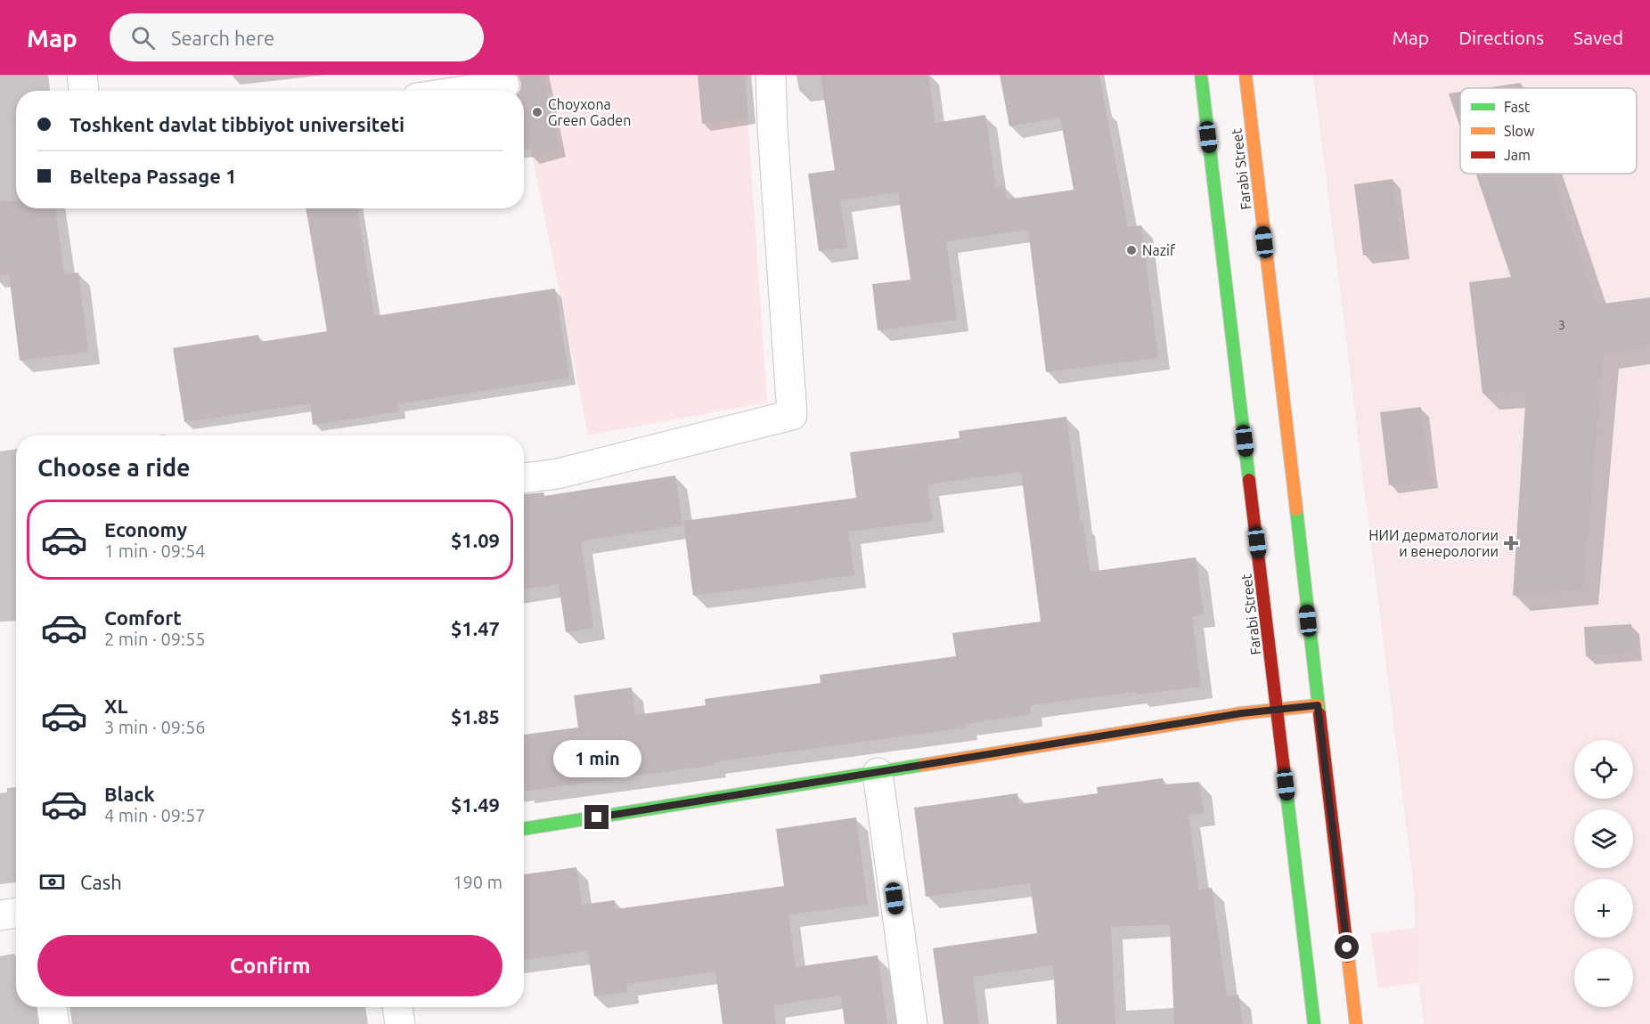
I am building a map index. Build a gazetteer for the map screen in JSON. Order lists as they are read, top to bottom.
{
  "streets": {
    "main road": ["Farabi Street"]
  },
  "places": {
    "other": ["Choyxona Green Gaden", "Nazif"],
    "health": ["НИИ дерматологии и венерологии"]
  },
  "house_numbers": ["3"],
  "legend": ["Fast", "Slow", "Jam"],
  "page": {
    "header": "Map",
    "search": "Search here",
    "nav": ["Map", "Directions", "Saved"],
    "banner": ["Toshkent davlat tibbiyot universiteti", "Beltepa Passage 1"],
    "heading": "Choose a ride",
    "list": [
      {
        "name": "Economy",
        "note": "1 min · 09:54",
        "value": "$1.09"
      },
      {
        "name": "Comfort",
        "note": "2 min · 09:55",
        "value": "$1.47"
      },
      {
        "name": "XL",
        "note": "3 min · 09:56",
        "value": "$1.85"
      },
      {
        "name": "Black",
        "note": "4 min · 09:57",
        "value": "$1.49"
      }
    ],
    "map_buttons": ["+", "−"],
    "bubble": "1 min",
    "pay": ["Cash", "190 m"],
    "buttons": "Confirm"
  }
}
